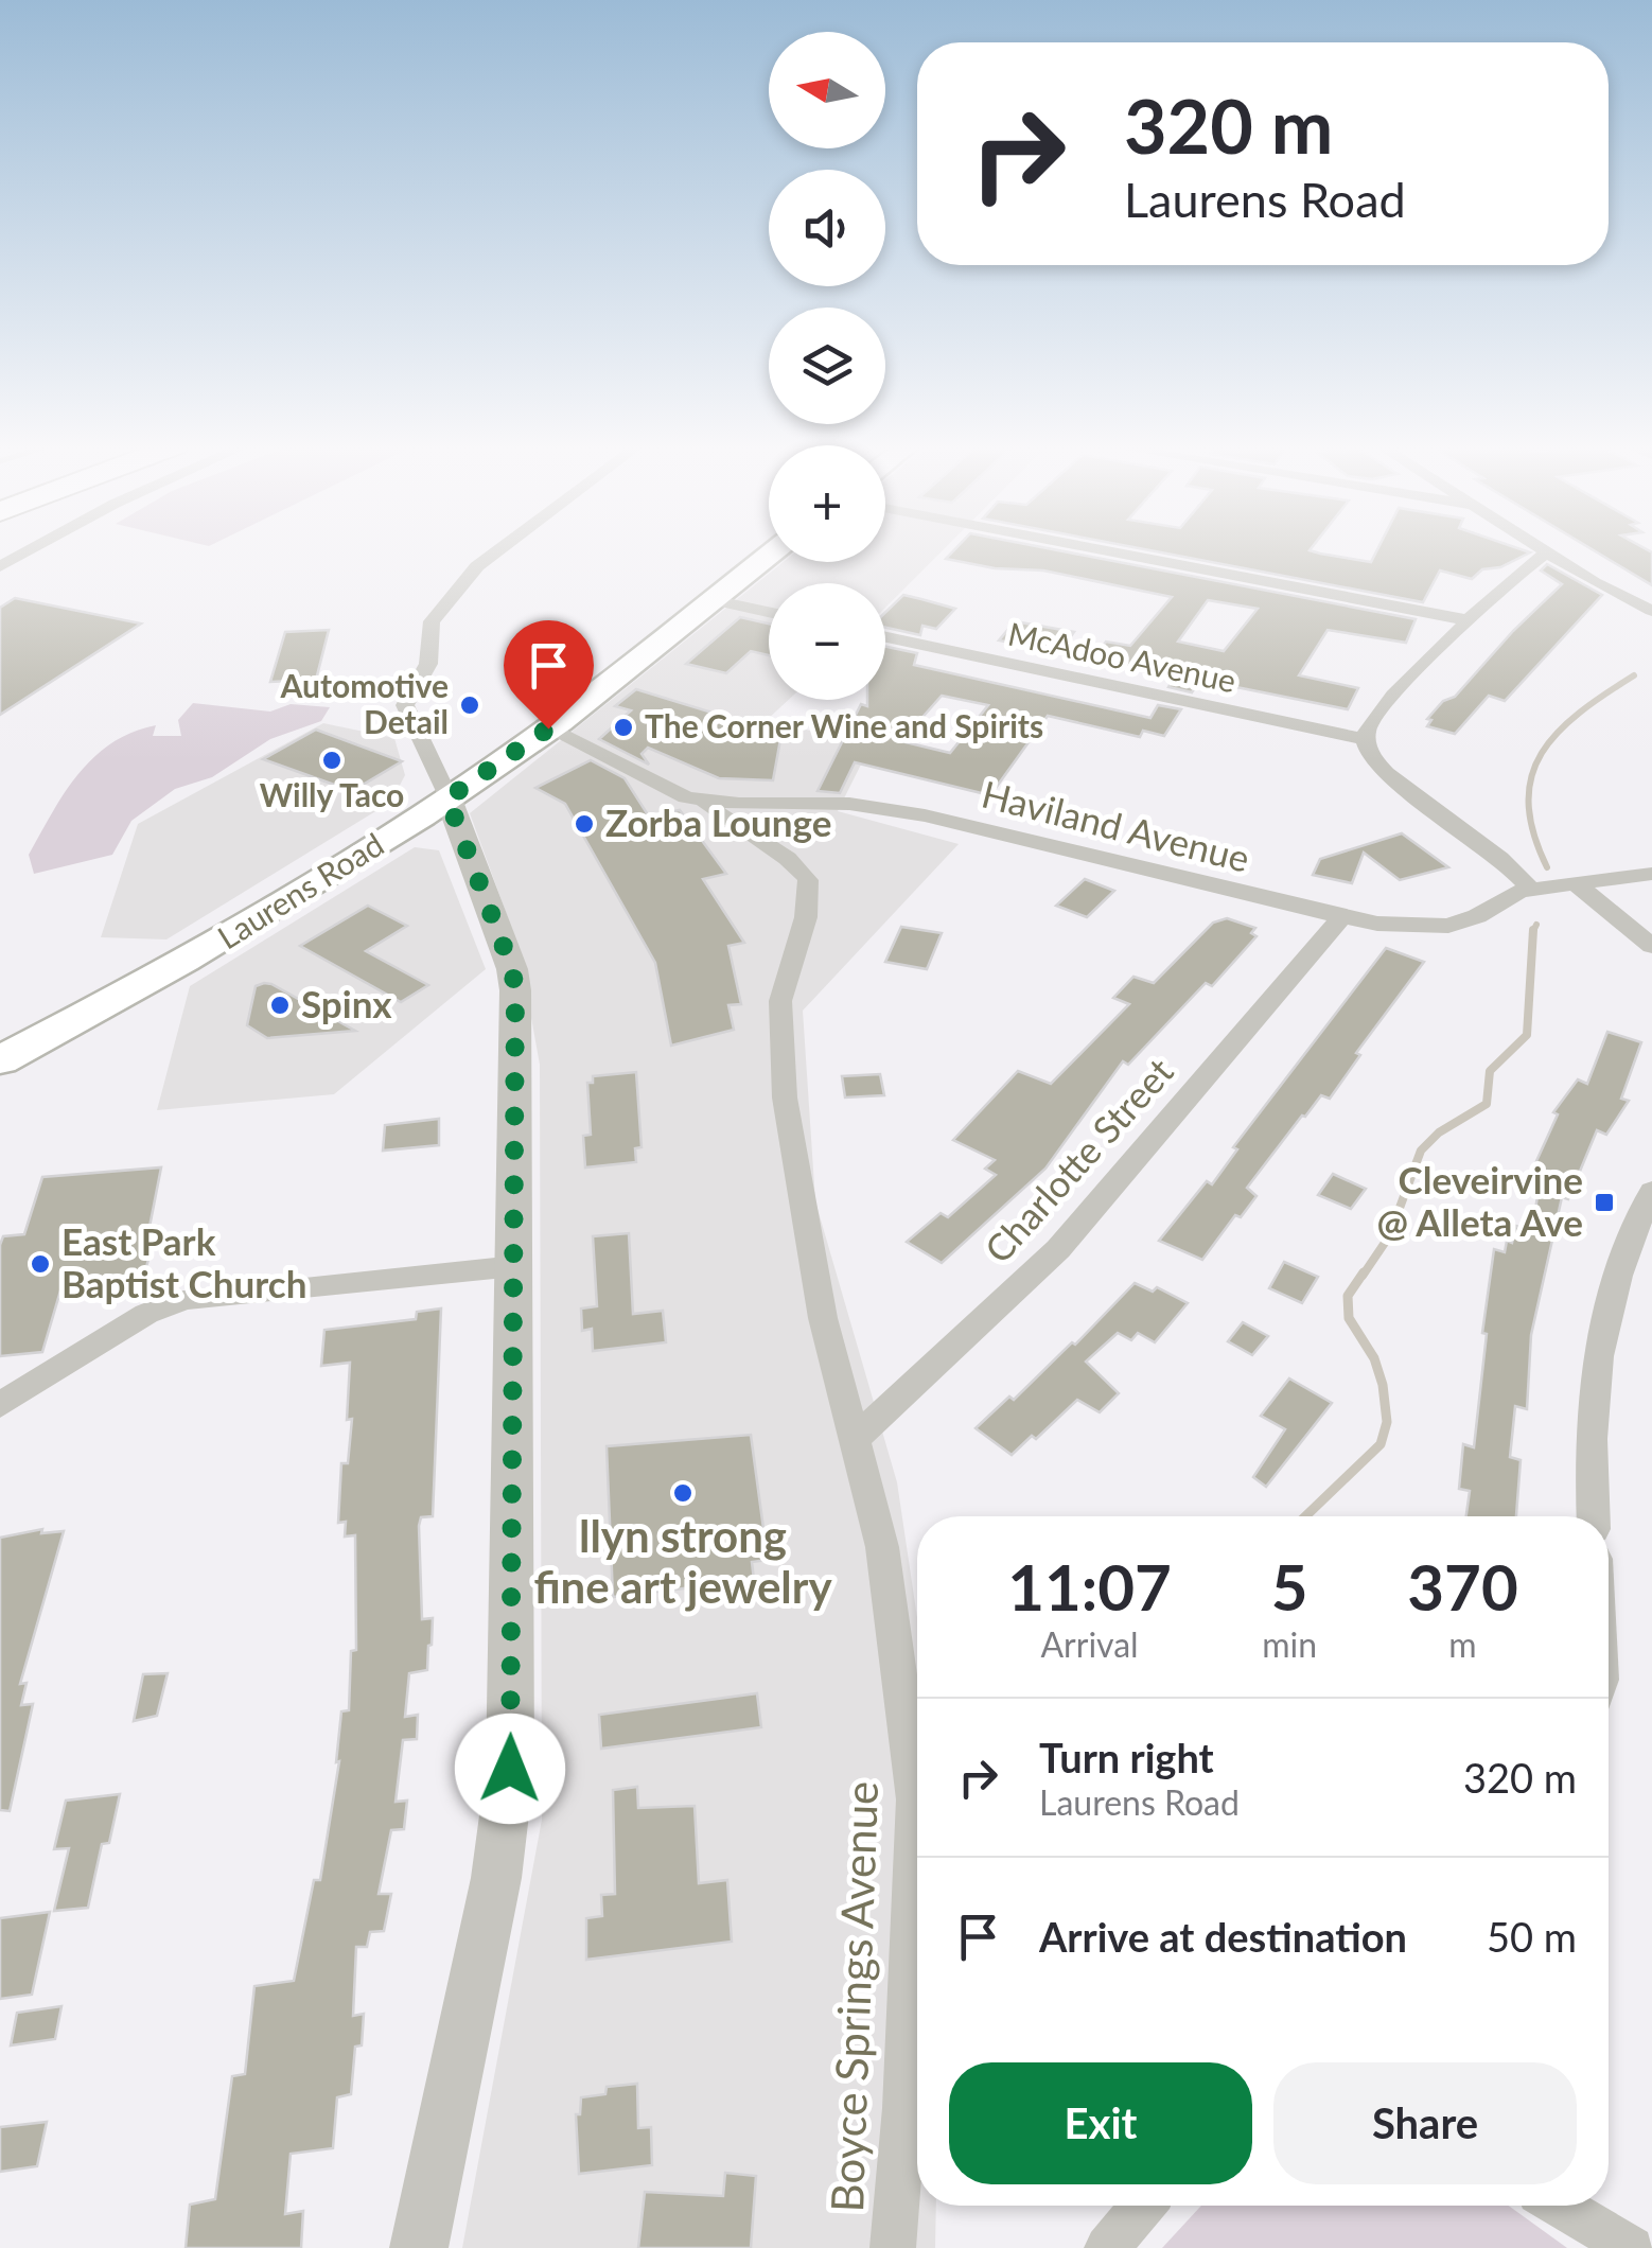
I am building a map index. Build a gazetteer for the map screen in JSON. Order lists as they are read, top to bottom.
{
  "streets": {
    "main road": ["Laurens Road"],
    "street": [
      "McAdoo Avenue",
      "Haviland Avenue",
      "Charlotte Street",
      "Boyce Springs Avenue"
    ]
  },
  "crossings": [
    ["Haviland Avenue", "Laurens Road"],
    ["Haviland Avenue", "Charlotte Street"],
    ["Haviland Avenue", "Boyce Springs Avenue"],
    ["Charlotte Street", "Boyce Springs Avenue"]
  ],
  "places": {
    "other": [
      "Automotive Detail",
      "The Corner Wine and Spirits",
      "Willy Taco",
      "Zorba Lounge",
      "Spinx",
      "East Park Baptist Church",
      "llyn strong fine art jewelry"
    ],
    "transit": ["Cleveirvine @ Alleta Ave"]
  },
  "north": "left",
  "page": {
    "map_buttons": ["+", "−"],
    "turn": ["320 m", "Laurens Road"],
    "eta": [
      "11:07",
      "Arrival",
      "5",
      "min",
      "370",
      "m"
    ],
    "list": [
      {
        "name": "Turn right",
        "note": "Laurens Road",
        "value": "320 m"
      },
      {
        "name": "Arrive at destination",
        "value": "50 m"
      }
    ],
    "buttons": ["Exit", "Share"]
  }
}
